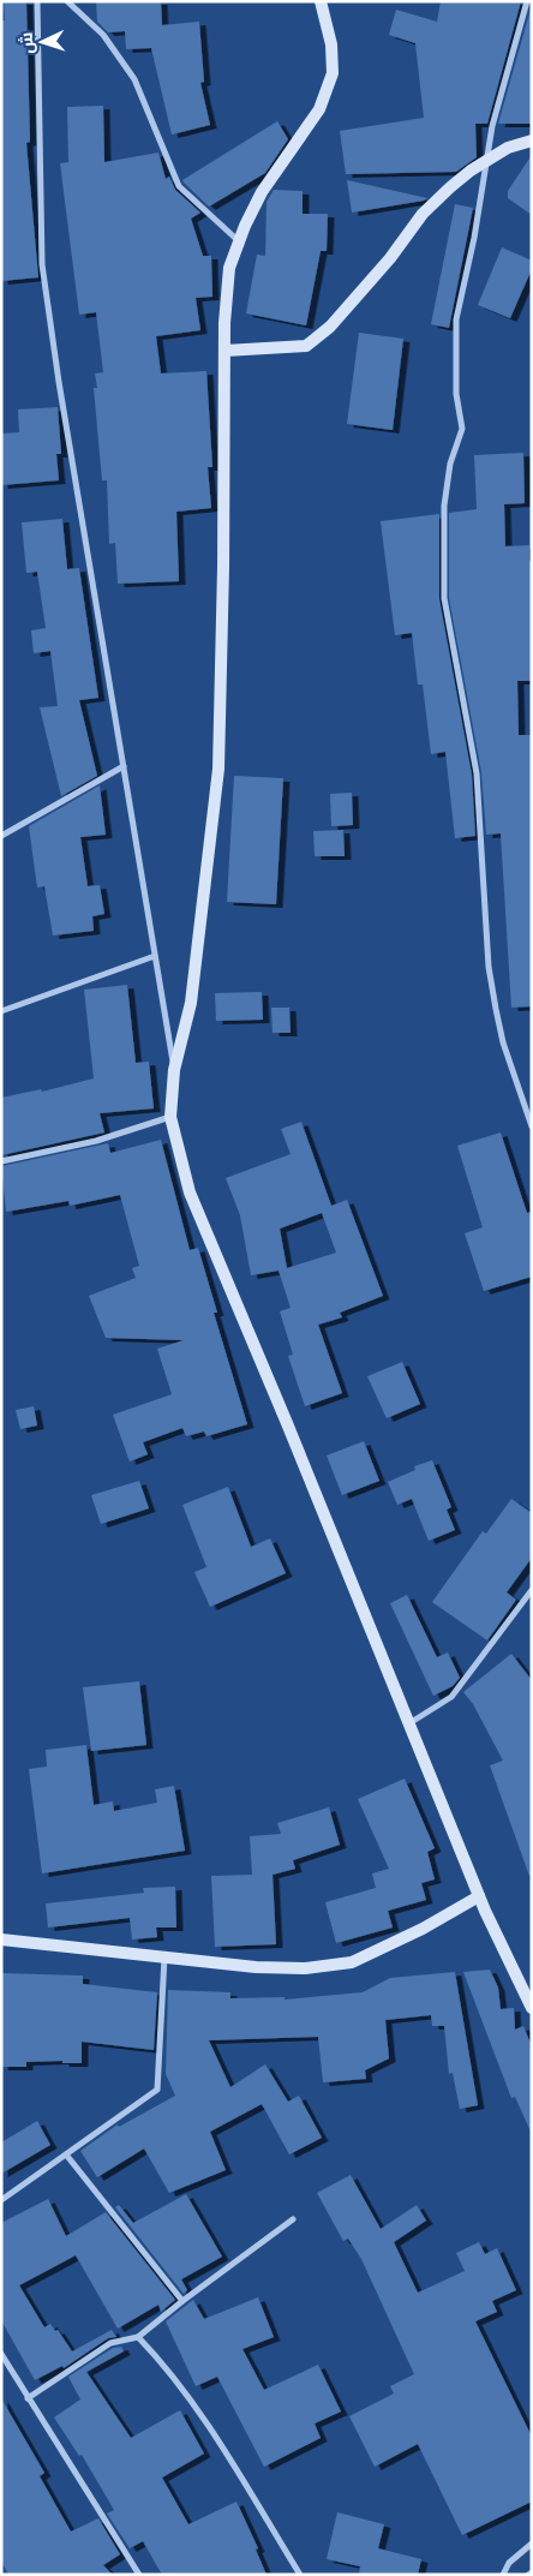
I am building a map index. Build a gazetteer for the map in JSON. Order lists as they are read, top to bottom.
{
  "north": "left"
}
